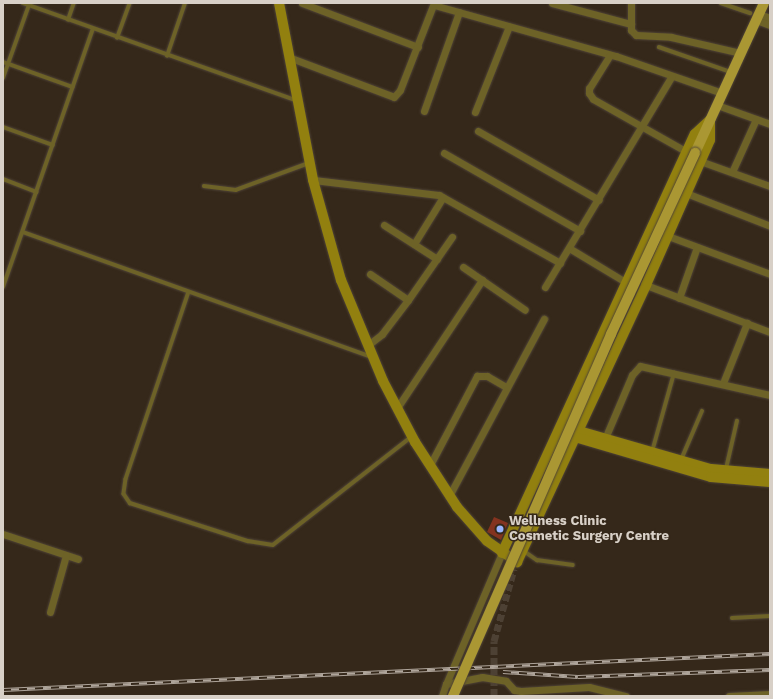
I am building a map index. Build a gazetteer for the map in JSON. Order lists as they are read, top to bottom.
{
  "places": ["Wellness Clinic Cosmetic Surgery Centre"]
}
